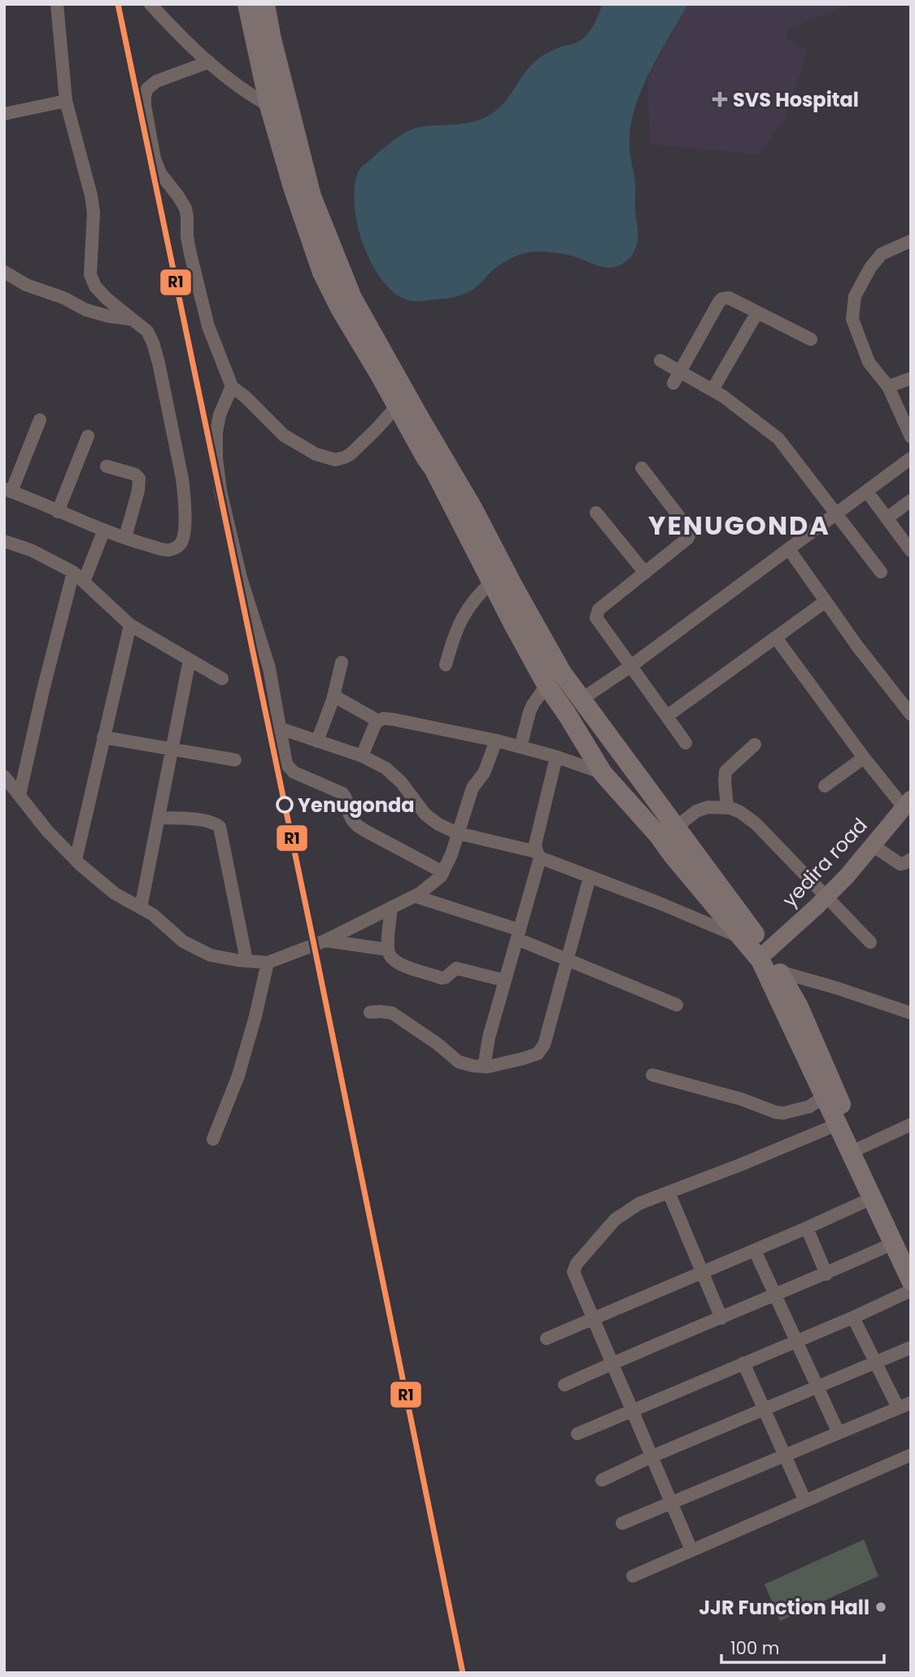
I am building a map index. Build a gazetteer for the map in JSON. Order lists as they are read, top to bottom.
{
  "streets": {
    "main road": ["yedira road"]
  },
  "districts": ["YENUGONDA"],
  "places": {
    "health": ["SVS Hospital"],
    "other": ["Yenugonda", "JJR Function Hall"]
  },
  "lines": ["transit line R1"],
  "scale_bar": "100 m"
}
